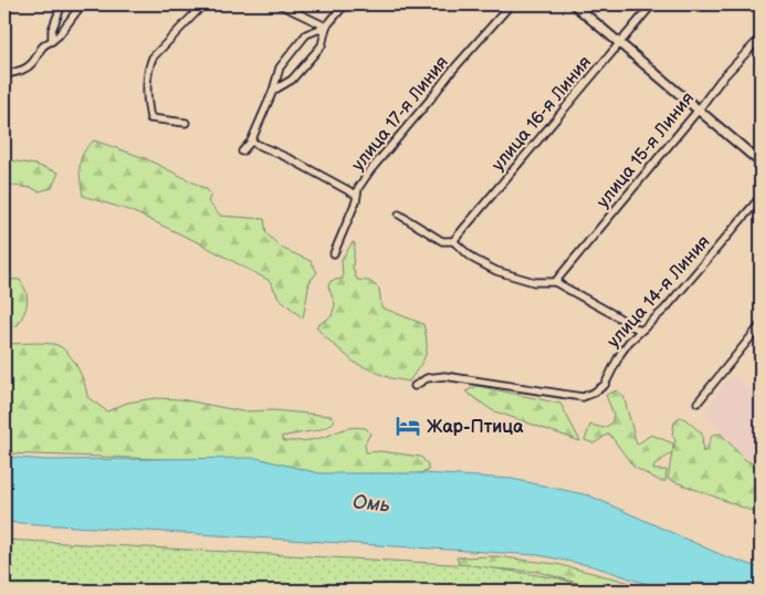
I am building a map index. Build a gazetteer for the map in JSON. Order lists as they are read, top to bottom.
{
  "streets": {
    "street": [
      "улица 17-я Линия",
      "улица 16-я Линия",
      "улица 15-я Линия",
      "улица 14-я Линия"
    ]
  },
  "water": ["Омь"],
  "places": {
    "hotel": ["Жар-Птица"]
  }
}
